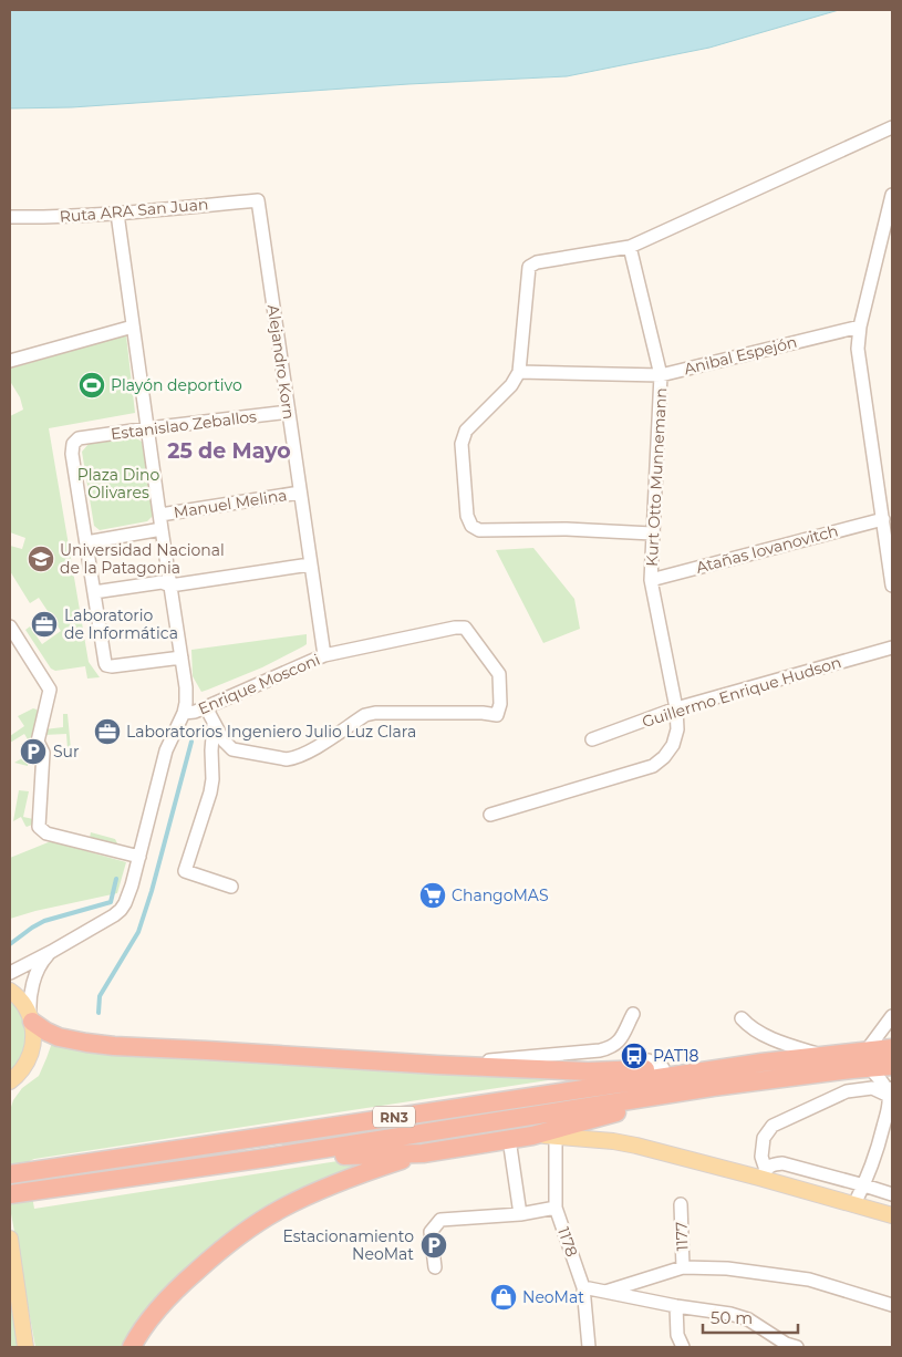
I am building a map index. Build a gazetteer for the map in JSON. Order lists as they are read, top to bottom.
{
  "streets": {
    "highway": ["RN3"],
    "street": [
      "Ruta ARA San Juan",
      "Anibal Espejón",
      "Alejandro Korn",
      "Estanislao Zeballos",
      "Kurt Otto Munnemann",
      "Manuel Melina",
      "Atañas Iovanovitch",
      "Enrique Mosconi",
      "Guillermo Enrique Hudson",
      "1177",
      "1178"
    ]
  },
  "crossings": [
    ["Ruta ARA San Juan", "Alejandro Korn"],
    ["Anibal Espejón", "Kurt Otto Munnemann"],
    ["Alejandro Korn", "Estanislao Zeballos"],
    ["Alejandro Korn", "Manuel Melina"],
    ["Alejandro Korn", "Enrique Mosconi"],
    ["Estanislao Zeballos", "Manuel Melina"],
    ["Kurt Otto Munnemann", "Atañas Iovanovitch"],
    ["Kurt Otto Munnemann", "Guillermo Enrique Hudson"]
  ],
  "districts": ["25 de Mayo"],
  "parks": ["Plaza Dino Olivares"],
  "places": {
    "sports": ["Playón deportivo"],
    "school or university": ["Universidad Nacional de la Patagonia"],
    "office": ["Laboratorio de Informática", "Laboratorios Ingeniero Julio Luz Clara"],
    "parking": ["Sur", "Estacionamiento NeoMat"],
    "supermarket": ["ChangoMAS"],
    "bus stop": ["PAT18"],
    "shop": ["NeoMat"]
  },
  "scale_bar": "50 m"
}
